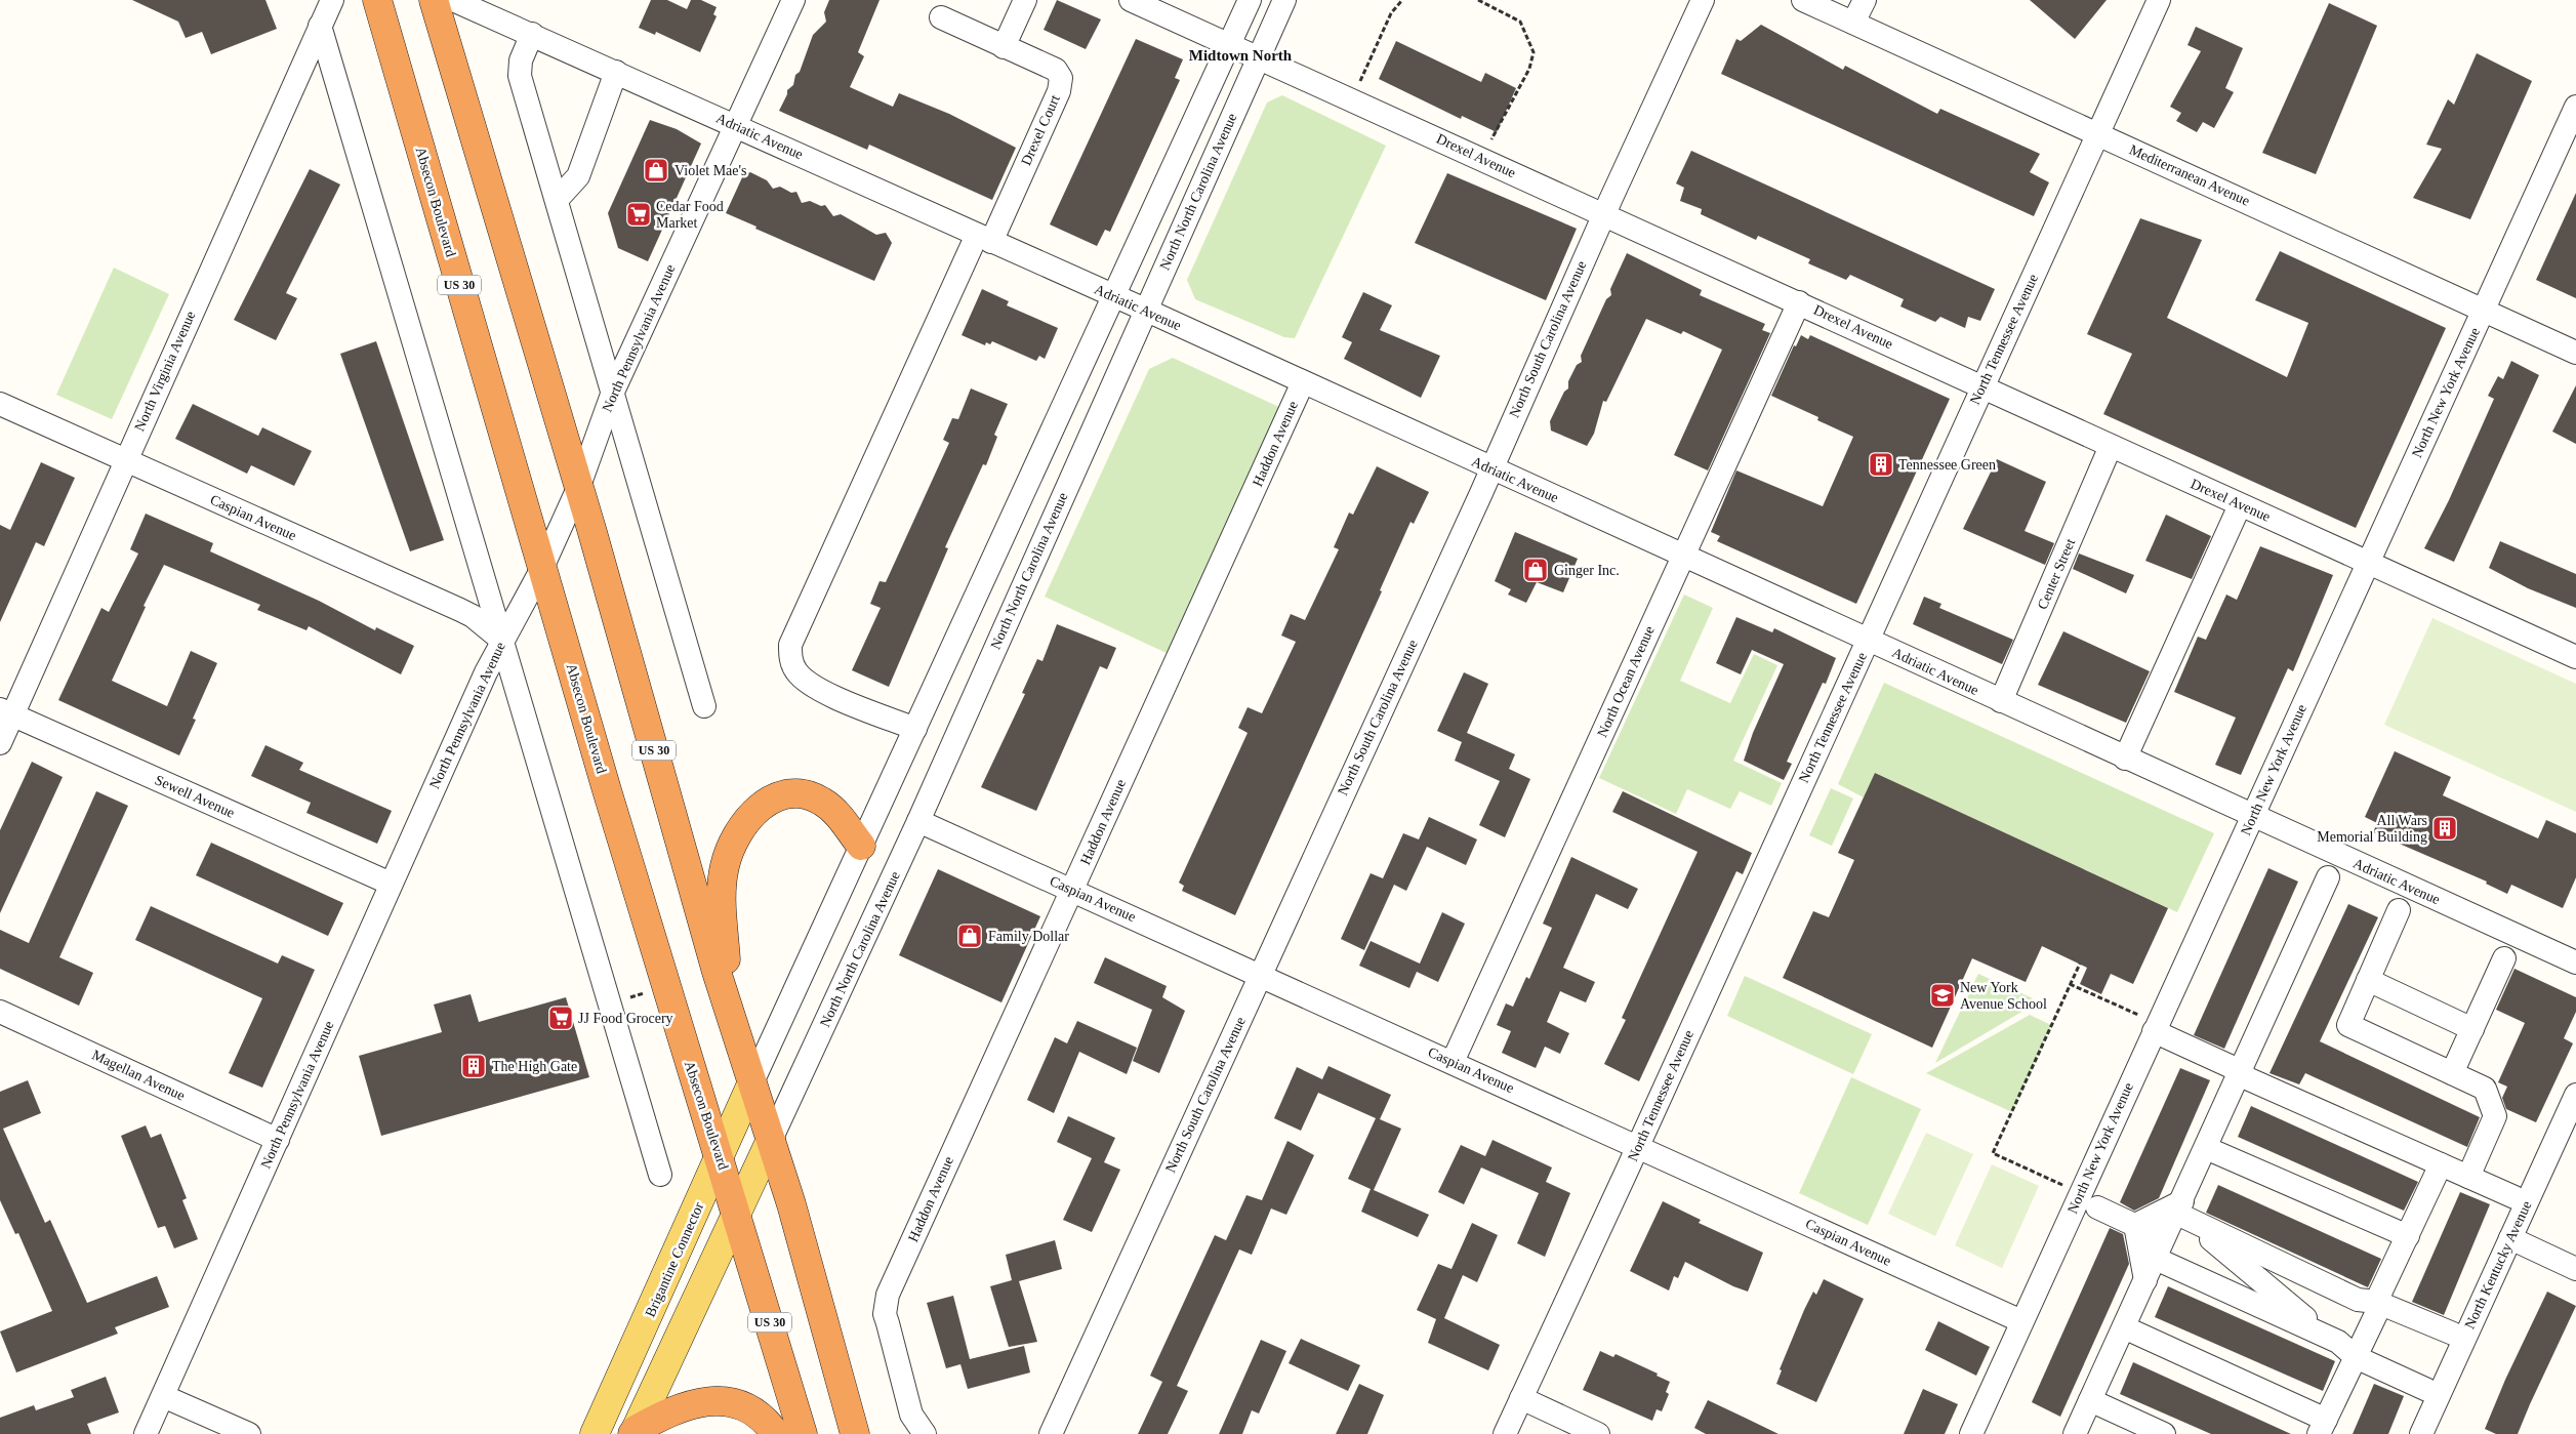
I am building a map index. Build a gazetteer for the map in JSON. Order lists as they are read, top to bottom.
{
  "streets": {
    "highway": ["Absecon Boulevard", "US 30"],
    "main road": ["Brigantine Connector"],
    "street": [
      "Drexel Court",
      "Adriatic Avenue",
      "Drexel Avenue",
      "Mediterranean Avenue",
      "North North Carolina Avenue",
      "North Pennsylvania Avenue",
      "North South Carolina Avenue",
      "North Tennessee Avenue",
      "North Virginia Avenue",
      "North New York Avenue",
      "Haddon Avenue",
      "Caspian Avenue",
      "Center Street",
      "North Ocean Avenue",
      "Sewell Avenue",
      "Magellan Avenue",
      "North Kentucky Avenue"
    ]
  },
  "crossings": [
    ["Drexel Court", "Adriatic Avenue"],
    ["Adriatic Avenue", "North North Carolina Avenue"],
    ["Adriatic Avenue", "North Pennsylvania Avenue"],
    ["Adriatic Avenue", "North South Carolina Avenue"],
    ["Adriatic Avenue", "North Tennessee Avenue"],
    ["Adriatic Avenue", "North New York Avenue"],
    ["Adriatic Avenue", "Haddon Avenue"],
    ["Adriatic Avenue", "Center Street"],
    ["Adriatic Avenue", "North Ocean Avenue"],
    ["Drexel Avenue", "North North Carolina Avenue"],
    ["Drexel Avenue", "North South Carolina Avenue"],
    ["Drexel Avenue", "North Tennessee Avenue"],
    ["Drexel Avenue", "North New York Avenue"],
    ["Drexel Avenue", "Center Street"],
    ["Drexel Avenue", "North Ocean Avenue"],
    ["Mediterranean Avenue", "North Tennessee Avenue"],
    ["Mediterranean Avenue", "North New York Avenue"],
    ["North North Carolina Avenue", "US 30"],
    ["North North Carolina Avenue", "Caspian Avenue"],
    ["Absecon Boulevard", "North Pennsylvania Avenue"],
    ["Absecon Boulevard", "Brigantine Connector"],
    ["US 30", "North Pennsylvania Avenue"],
    ["US 30", "Brigantine Connector"],
    ["North Pennsylvania Avenue", "Caspian Avenue"],
    ["North Pennsylvania Avenue", "Sewell Avenue"],
    ["North Pennsylvania Avenue", "Magellan Avenue"],
    ["North South Carolina Avenue", "Caspian Avenue"],
    ["North Tennessee Avenue", "Caspian Avenue"],
    ["North Virginia Avenue", "Caspian Avenue"],
    ["North Virginia Avenue", "Sewell Avenue"],
    ["North New York Avenue", "Caspian Avenue"],
    ["Haddon Avenue", "Caspian Avenue"],
    ["Caspian Avenue", "North Ocean Avenue"]
  ],
  "districts": ["Midtown North"],
  "places": {
    "shop": ["Violet Mae's", "Ginger Inc.", "Family Dollar"],
    "supermarket": ["Cedar Food Market", "JJ Food Grocery"],
    "building": ["Tennessee Green", "All Wars Memorial Building", "The High Gate"],
    "school or university": ["New York Avenue School"]
  }
}
